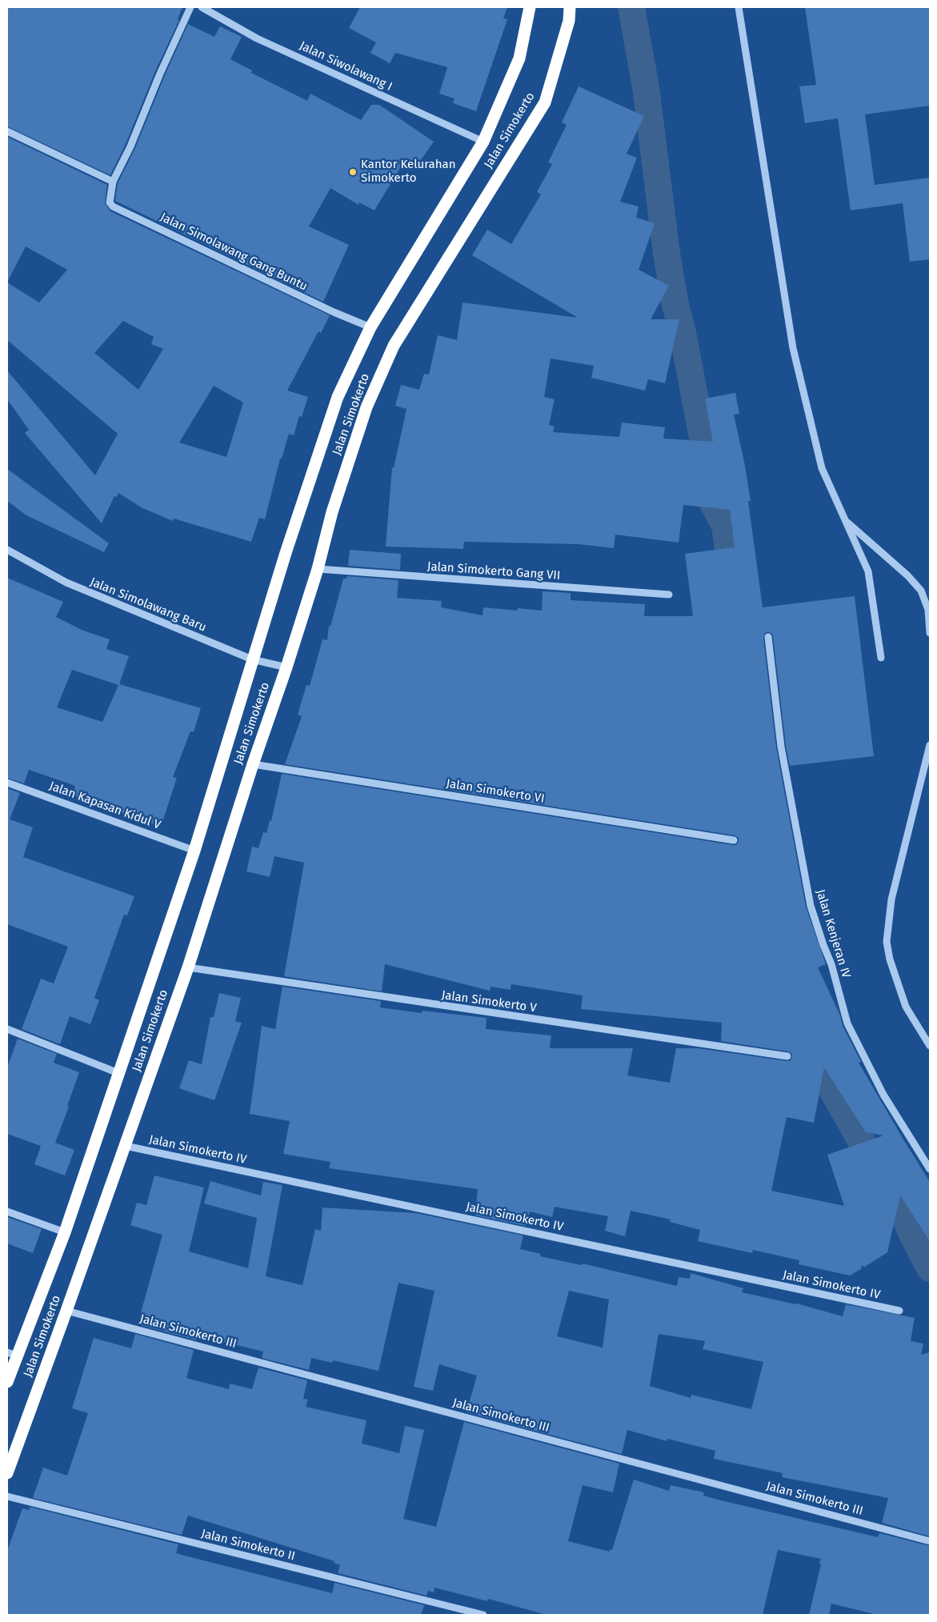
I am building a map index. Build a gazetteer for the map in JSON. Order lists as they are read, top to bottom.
{
  "streets": {
    "highway": ["Jalan Simokerto"],
    "street": [
      "Jalan Siwolawang I",
      "Jalan Simolawang Gang Buntu",
      "Jalan Simokerto Gang VII",
      "Jalan Simolawang Baru",
      "Jalan Simokerto VI",
      "Jalan Kapasan Kidul V",
      "Jalan Kenjeran IV",
      "Jalan Simokerto V",
      "Jalan Simokerto IV",
      "Jalan Simokerto III",
      "Jalan Simokerto II"
    ]
  },
  "crossings": [
    ["Jalan Siwolawang I", "Jalan Simokerto"],
    ["Jalan Simokerto", "Jalan Simolawang Gang Buntu"],
    ["Jalan Simokerto", "Jalan Simokerto Gang VII"],
    ["Jalan Simokerto", "Jalan Simolawang Baru"],
    ["Jalan Simokerto", "Jalan Simokerto VI"],
    ["Jalan Simokerto", "Jalan Kapasan Kidul V"],
    ["Jalan Simokerto", "Jalan Simokerto V"],
    ["Jalan Simokerto", "Jalan Simokerto IV"],
    ["Jalan Simokerto", "Jalan Simokerto III"]
  ],
  "places": ["Kantor Kelurahan Simokerto"]
}
